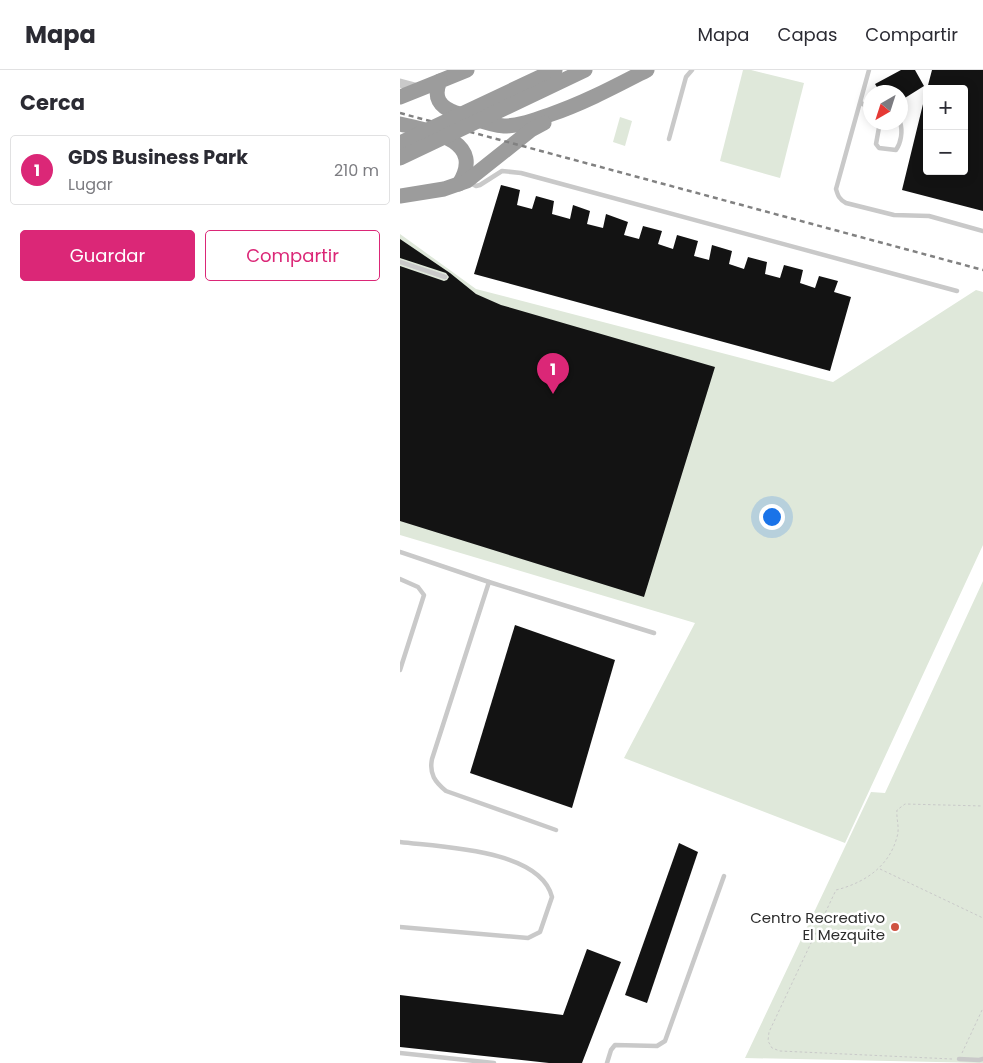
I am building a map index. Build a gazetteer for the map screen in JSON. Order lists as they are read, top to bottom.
{
  "places": ["Centro Recreativo El Mezquite"],
  "north": "bottom left",
  "page": {
    "header": "Mapa",
    "nav": ["Mapa", "Capas", "Compartir"],
    "heading": "Cerca",
    "map_buttons": ["+", "−"],
    "list": [
      {
        "mark": "1",
        "name": "GDS Business Park",
        "note": "Lugar",
        "value": "210 m"
      }
    ],
    "buttons": ["Guardar", "Compartir"],
    "pins": "1"
  }
}
